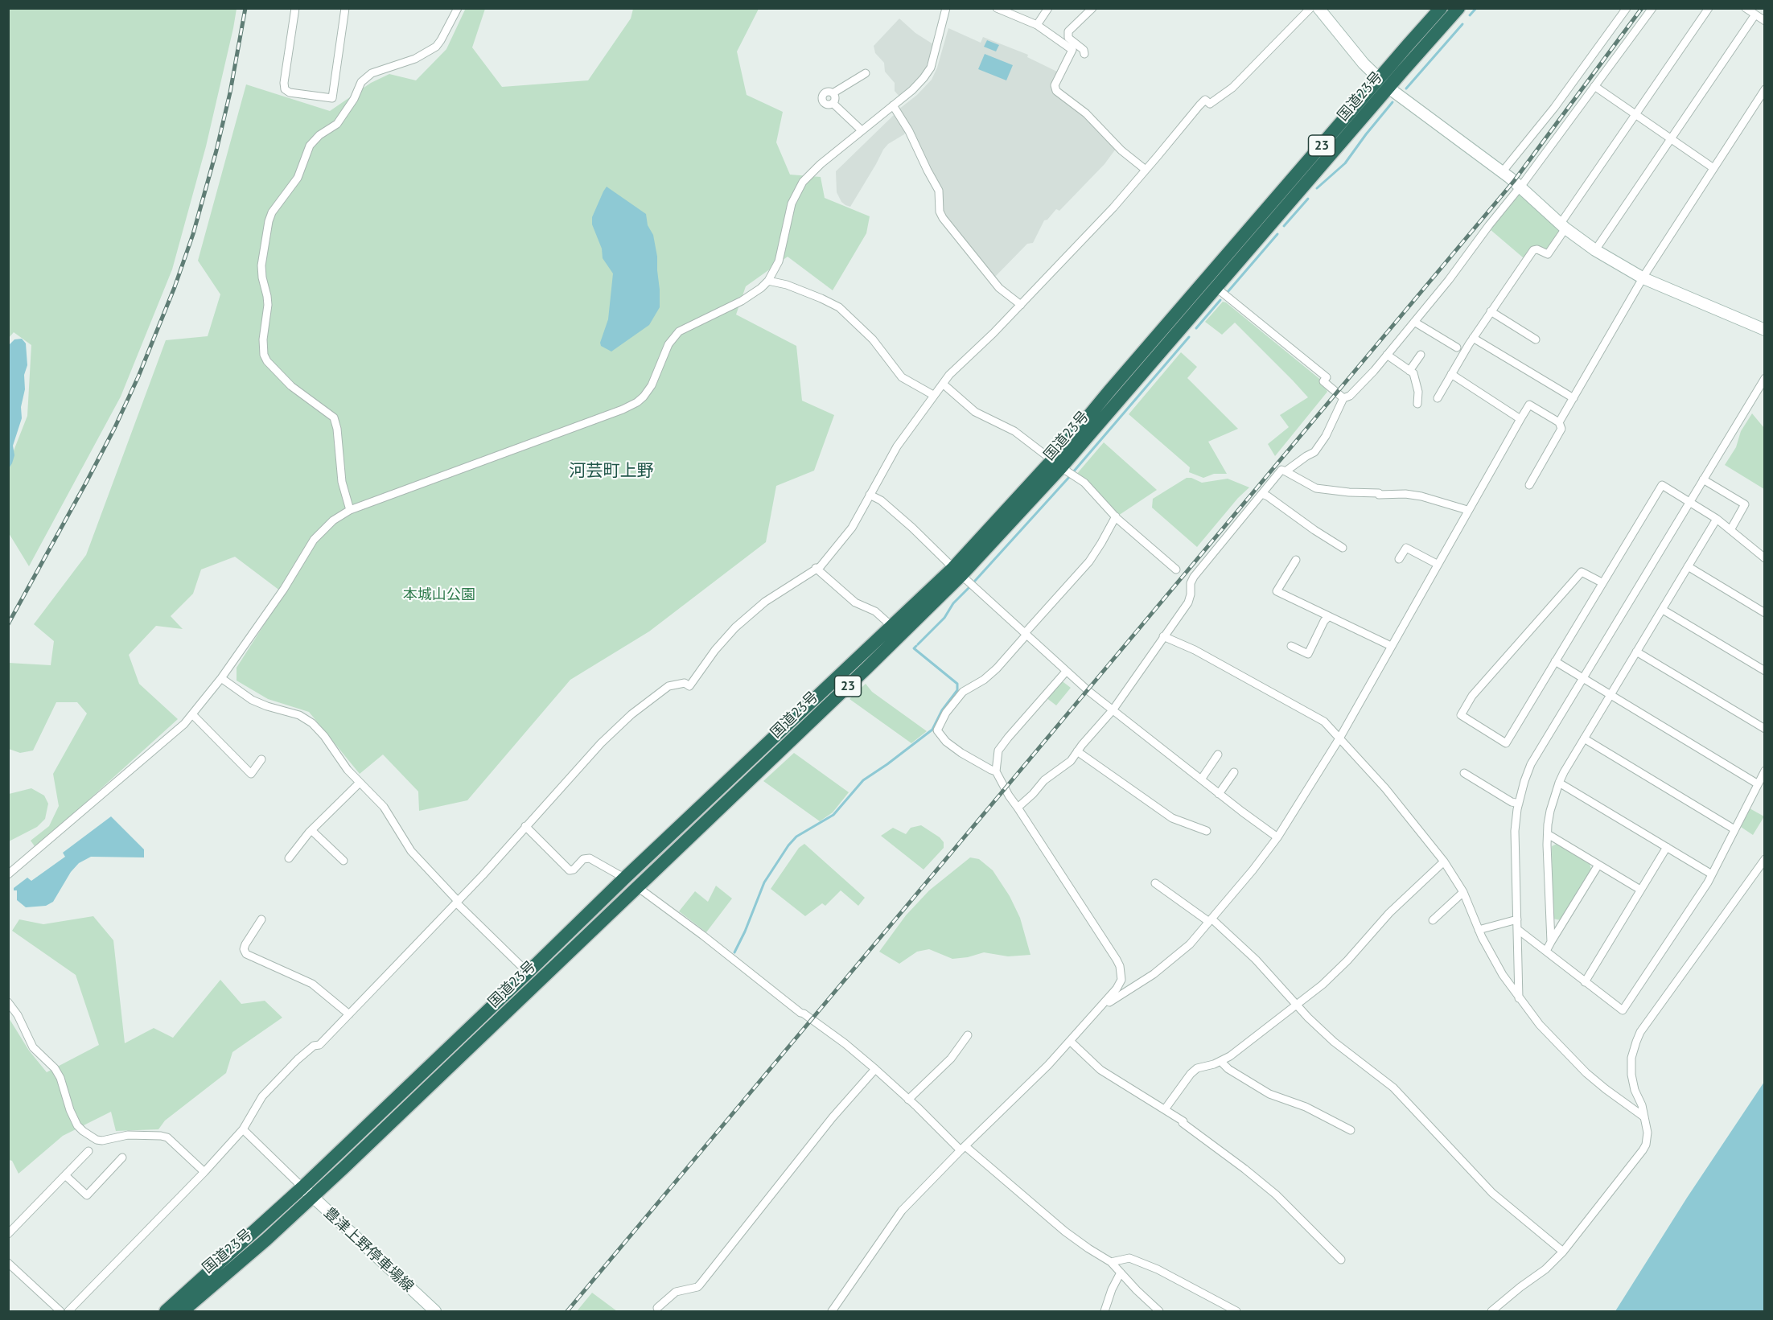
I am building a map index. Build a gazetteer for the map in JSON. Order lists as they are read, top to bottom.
{
  "streets": {
    "highway": ["国道23号", "23"],
    "street": ["豊津上野停車場線"]
  },
  "crossings": [
    ["国道23号", "豊津上野停車場線"]
  ],
  "districts": ["河芸町上野"],
  "parks": ["本城山公園"]
}
